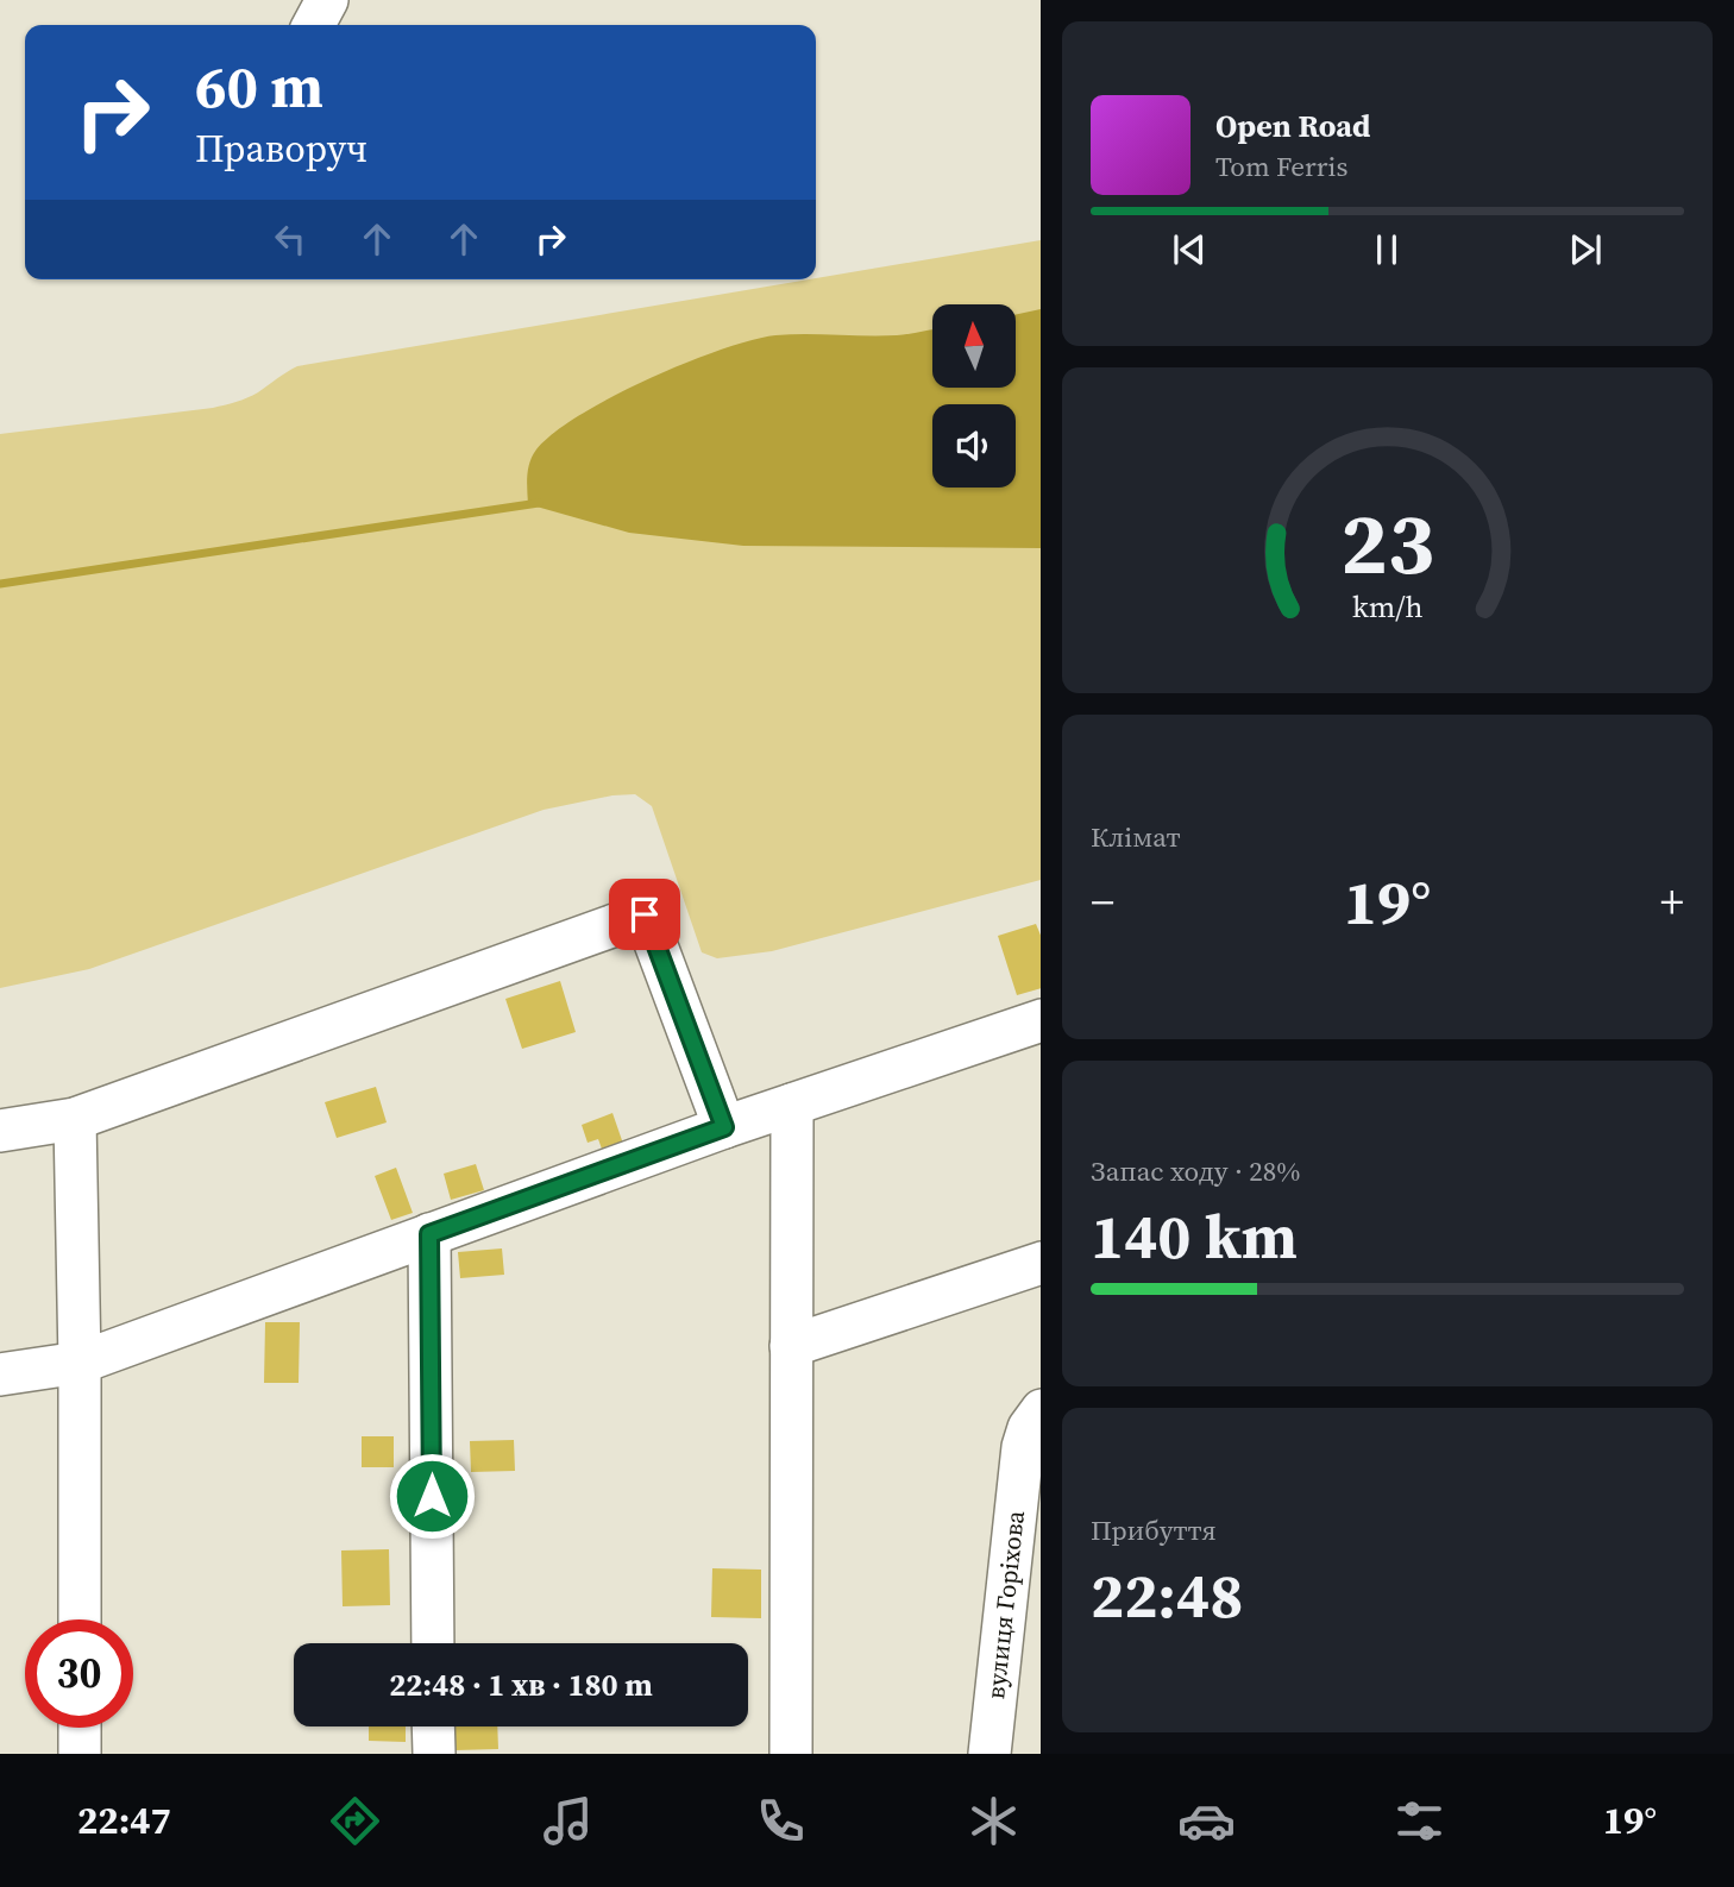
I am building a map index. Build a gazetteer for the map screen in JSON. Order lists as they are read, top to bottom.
{
  "streets": {
    "street": ["вулиця Горіхова"]
  },
  "north": "top",
  "page": {
    "turn": ["60 m", "Праворуч"],
    "song": ["Open Road", "Tom Ferris"],
    "tile": [
      "Клімат",
      ["Запас ходу · 28%", "140 km"],
      ["Прибуття", "22:48"]
    ],
    "heat": ["−", "19°", "+"],
    "limit": "30",
    "trip": "22:48 · 1 хв · 180 m",
    "tabs": ["22:47", "19°"],
    "gauge": ["23", "km/h"]
  }
}
